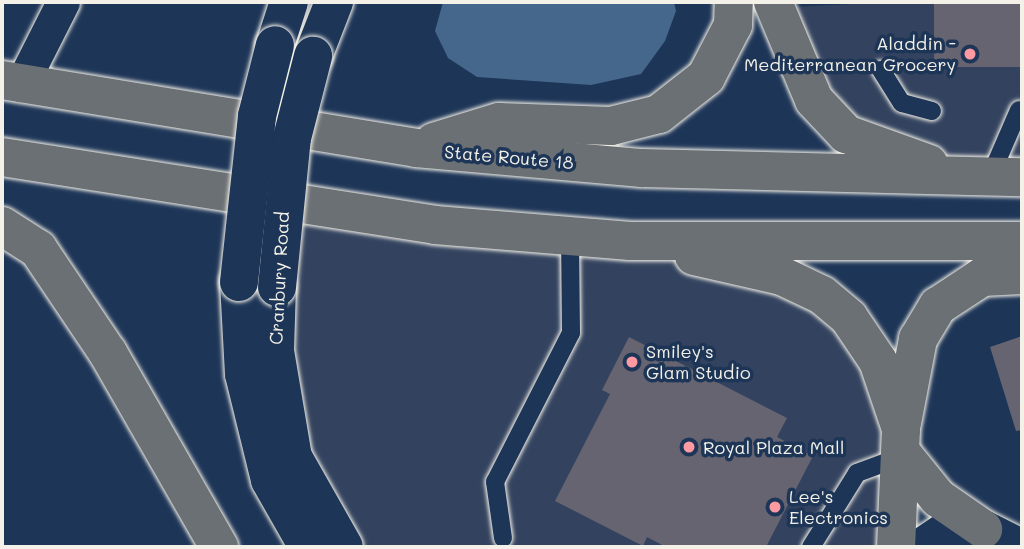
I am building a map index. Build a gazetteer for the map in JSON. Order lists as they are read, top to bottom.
{
  "streets": {
    "highway": ["State Route 18"],
    "main road": ["Cranbury Road"]
  },
  "places": [
    "Aladdin - Mediterranean Grocery",
    "Smiley's Glam Studio",
    "Royal Plaza Mall",
    "Lee's Electronics"
  ]
}
